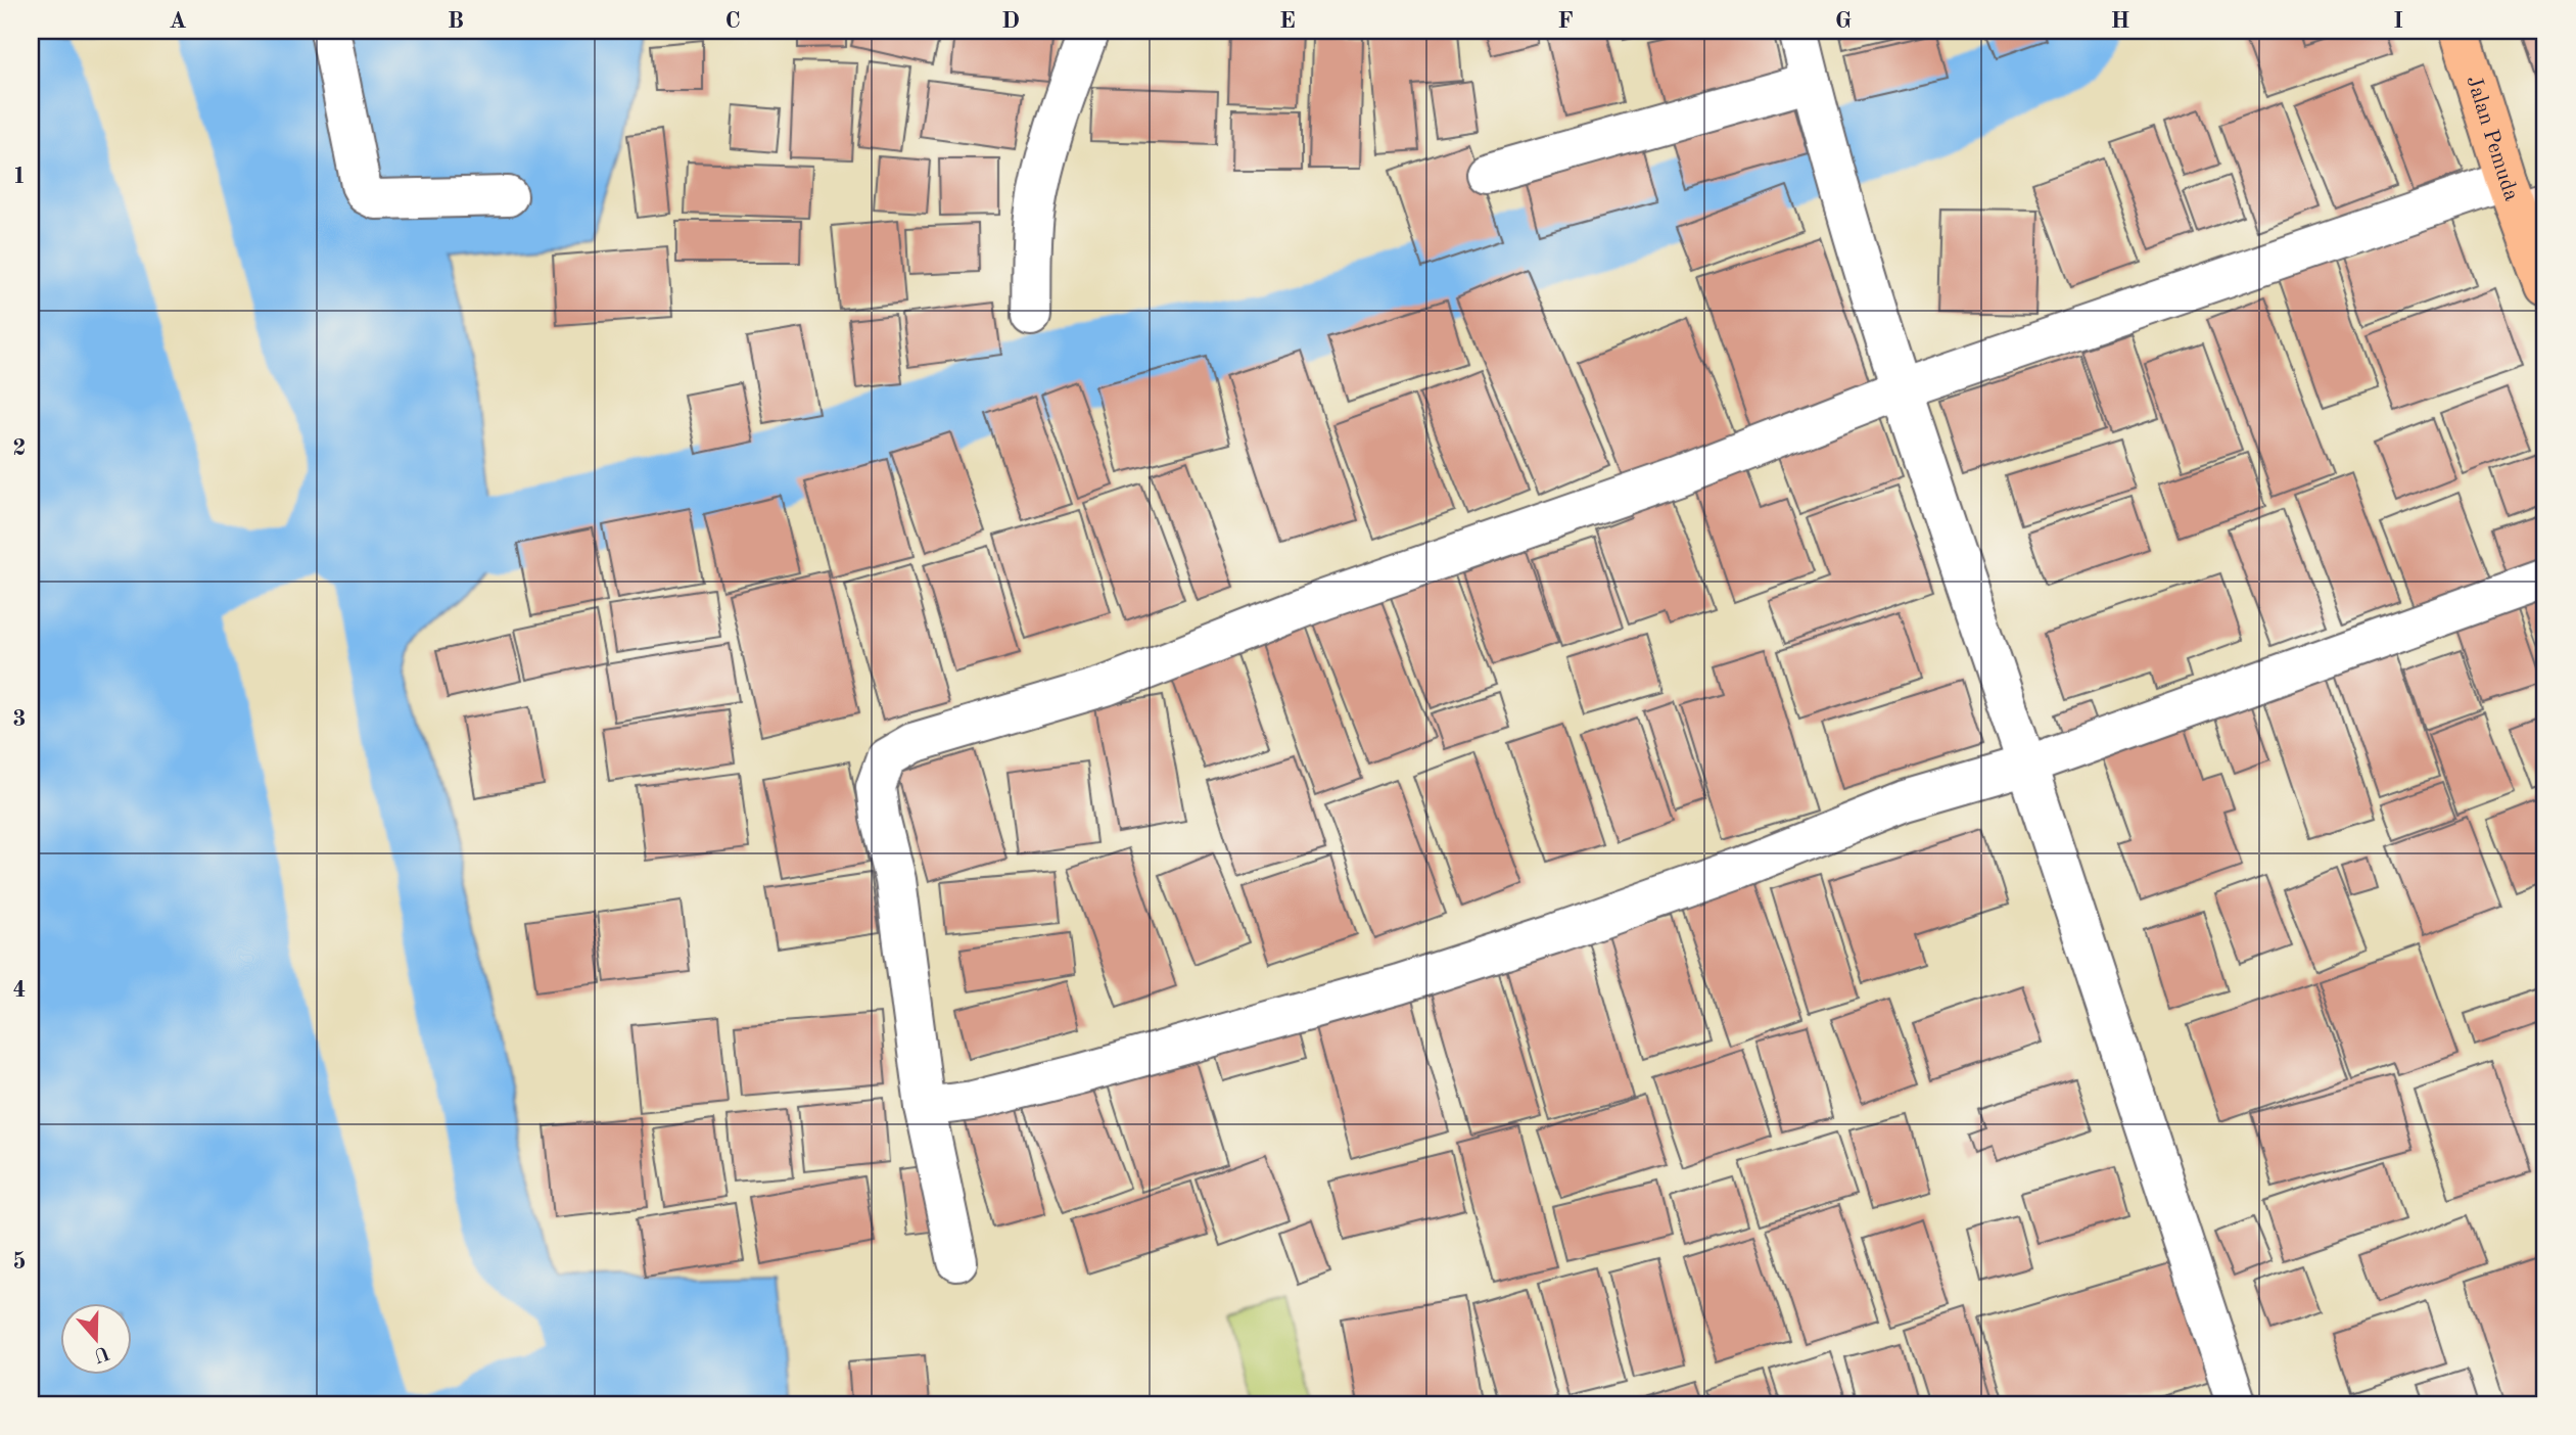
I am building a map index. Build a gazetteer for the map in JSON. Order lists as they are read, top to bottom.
{
  "streets": {
    "highway": ["Jalan Pemuda"]
  },
  "north": "bottom",
  "grid": {
    "columns": [
      "A",
      "B",
      "C",
      "D",
      "E",
      "F",
      "G",
      "H",
      "I"
    ],
    "rows": [
      "1",
      "2",
      "3",
      "4",
      "5"
    ]
  }
}
